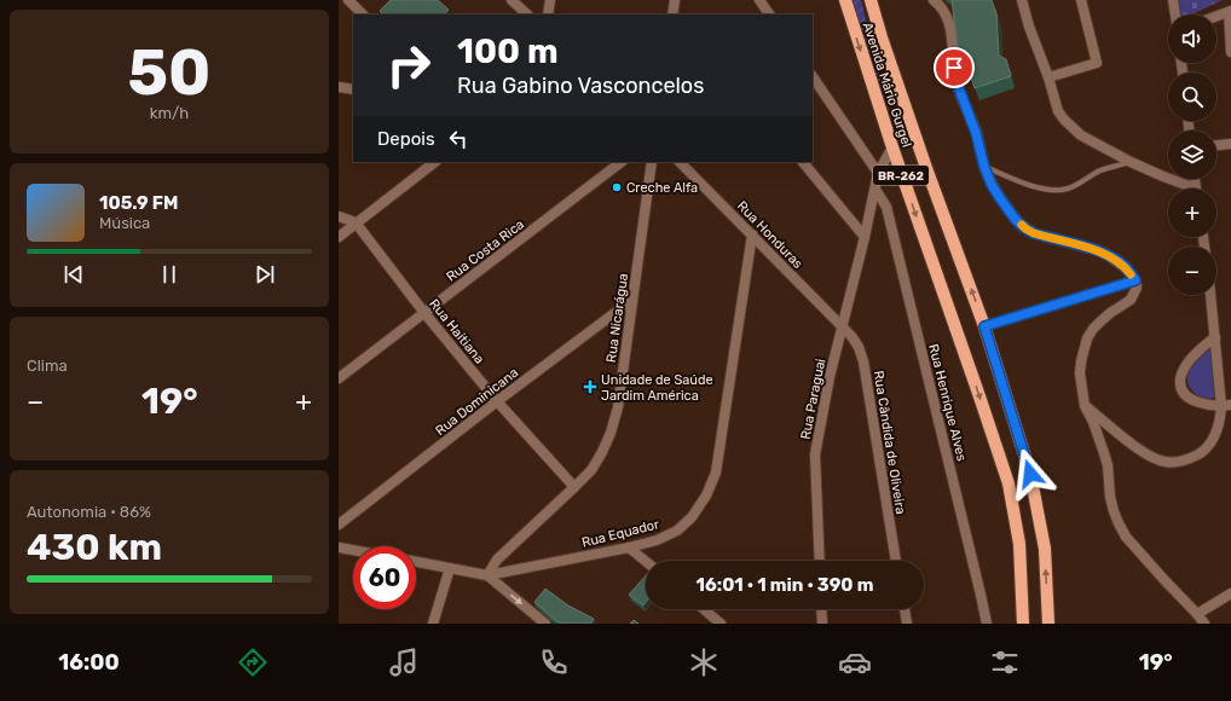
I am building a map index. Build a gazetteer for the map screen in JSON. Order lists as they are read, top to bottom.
{
  "streets": {
    "main road": ["Avenida Mário Gurgel", "BR-262"],
    "street": [
      "Rua Honduras",
      "Rua Costa Rica",
      "Rua Nicarágua",
      "Rua Haitiana",
      "Rua Paraguai",
      "Rua Dominicana",
      "Rua Henrique Alves",
      "Rua Cândida de Oliveira",
      "Rua Equador"
    ]
  },
  "crossings": [
    ["Rua Honduras", "Rua Paraguai"],
    ["Rua Honduras", "Rua Cândida de Oliveira"],
    ["Rua Honduras", "Rua Equador"],
    ["Rua Costa Rica", "Rua Haitiana"],
    ["Rua Nicarágua", "Rua Haitiana"],
    ["Rua Nicarágua", "Rua Dominicana"],
    ["Rua Nicarágua", "Rua Equador"],
    ["Rua Haitiana", "Rua Dominicana"],
    ["Rua Paraguai", "Rua Henrique Alves"],
    ["Rua Paraguai", "Rua Cândida de Oliveira"]
  ],
  "places": {
    "other": ["Creche Alfa"],
    "health": ["Unidade de Saúde Jardim América"]
  },
  "page": {
    "tile": [
      ["50", "km/h"],
      "Clima",
      ["Autonomia · 86%", "430 km"]
    ],
    "map_buttons": ["+", "−"],
    "turn": ["100 m", "Rua Gabino Vasconcelos"],
    "then": "Depois",
    "song": ["105.9 FM", "Música"],
    "heat": ["−", "19°", "+"],
    "limit": "60",
    "trip": "16:01 · 1 min · 390 m",
    "tabs": ["16:00", "19°"]
  }
}
